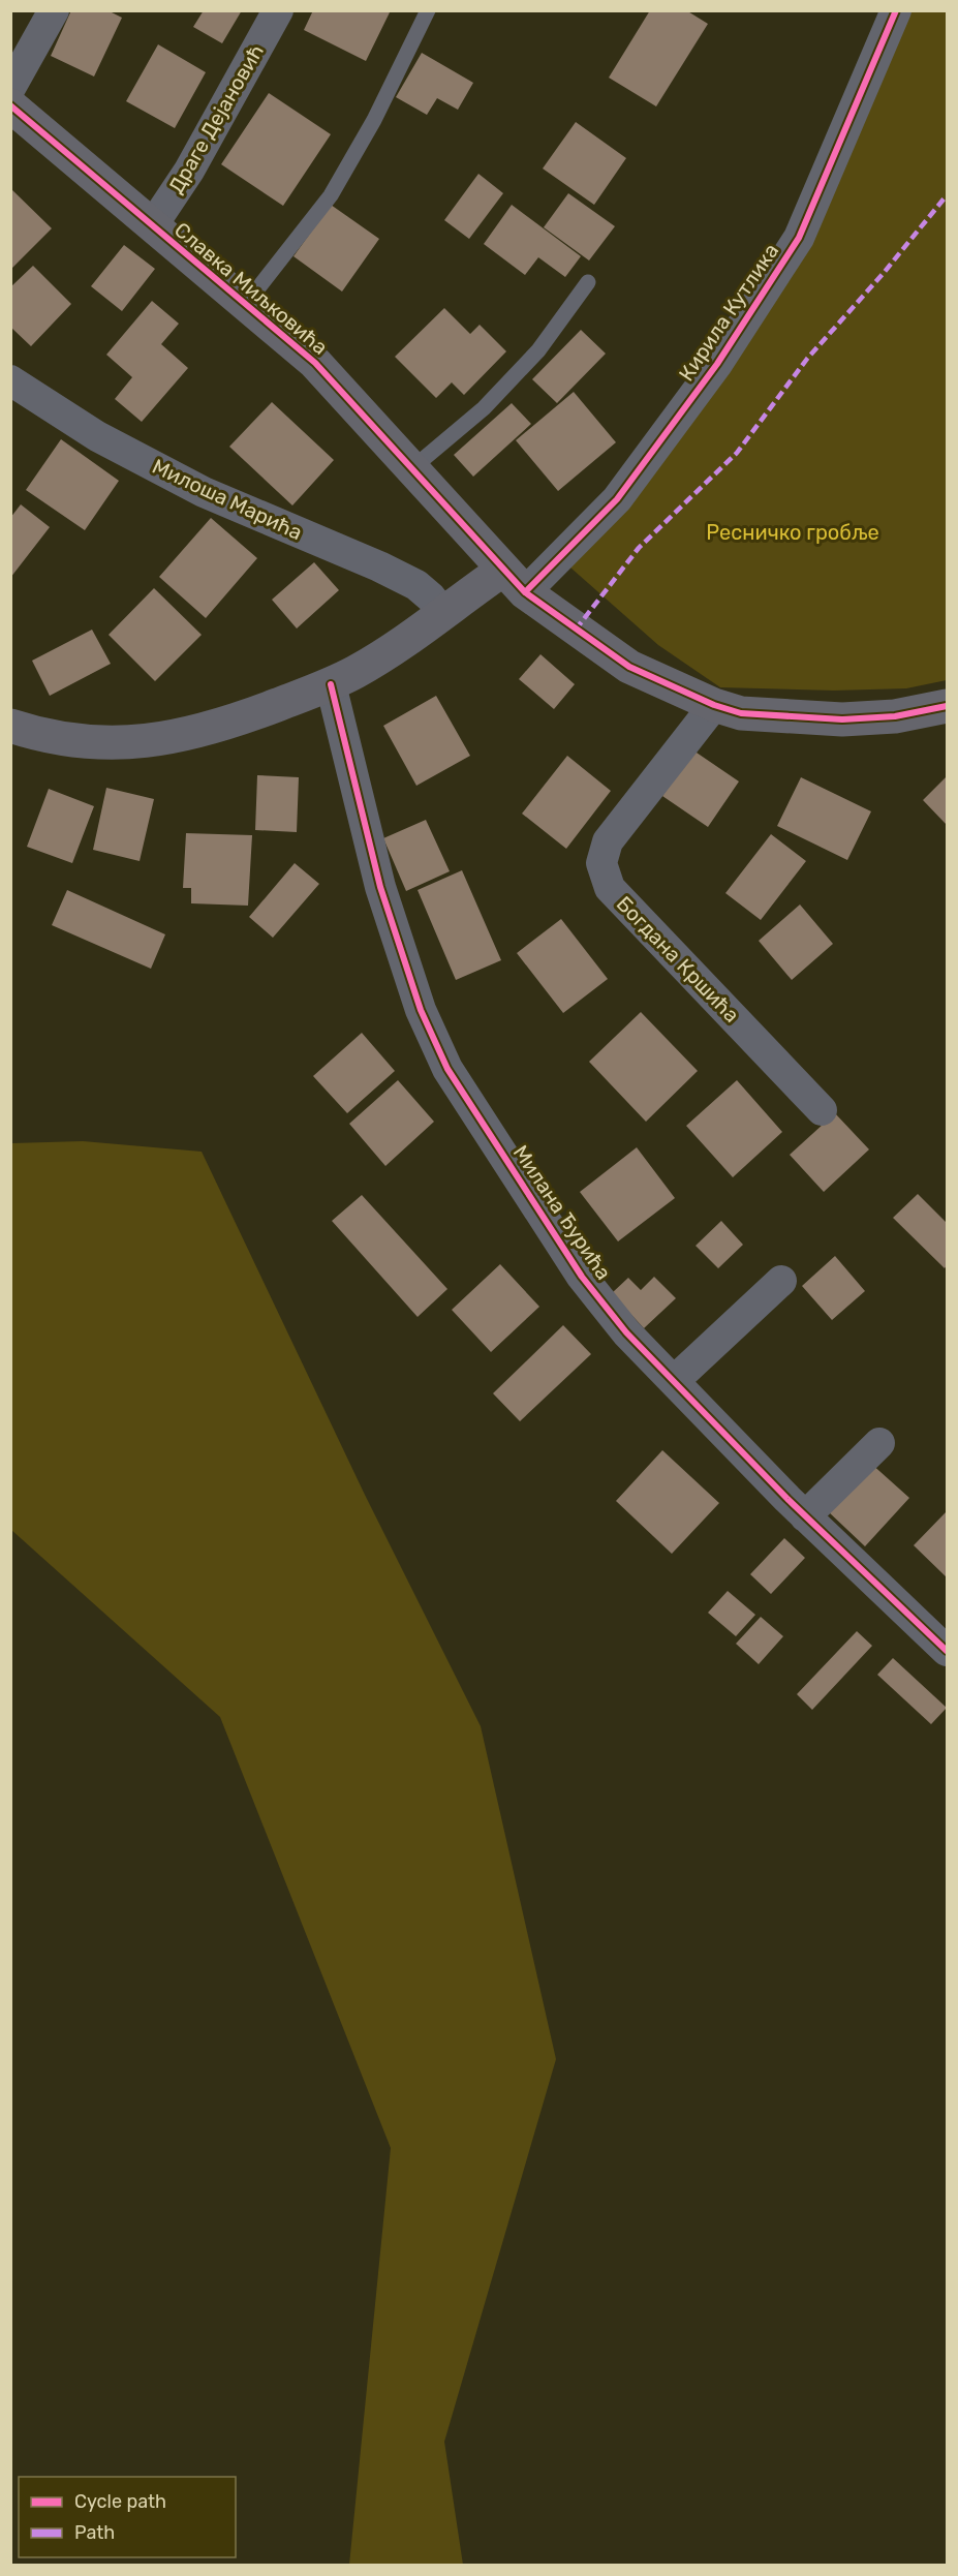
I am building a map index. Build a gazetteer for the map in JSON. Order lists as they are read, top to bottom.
{
  "streets": {
    "street": [
      "Драге Дејановић",
      "Славка Миљковића",
      "Кирила Кутлика",
      "Милоша Марића",
      "Богдана Кршића",
      "Милана Ђурића"
    ]
  },
  "crossings": [
    ["Драге Дејановић", "Славка Миљковића"],
    ["Славка Миљковића", "Кирила Кутлика"],
    ["Славка Миљковића", "Богдана Кршића"]
  ],
  "parks": ["Ресничко гробље"],
  "legend": ["Cycle path", "Path"]
}
